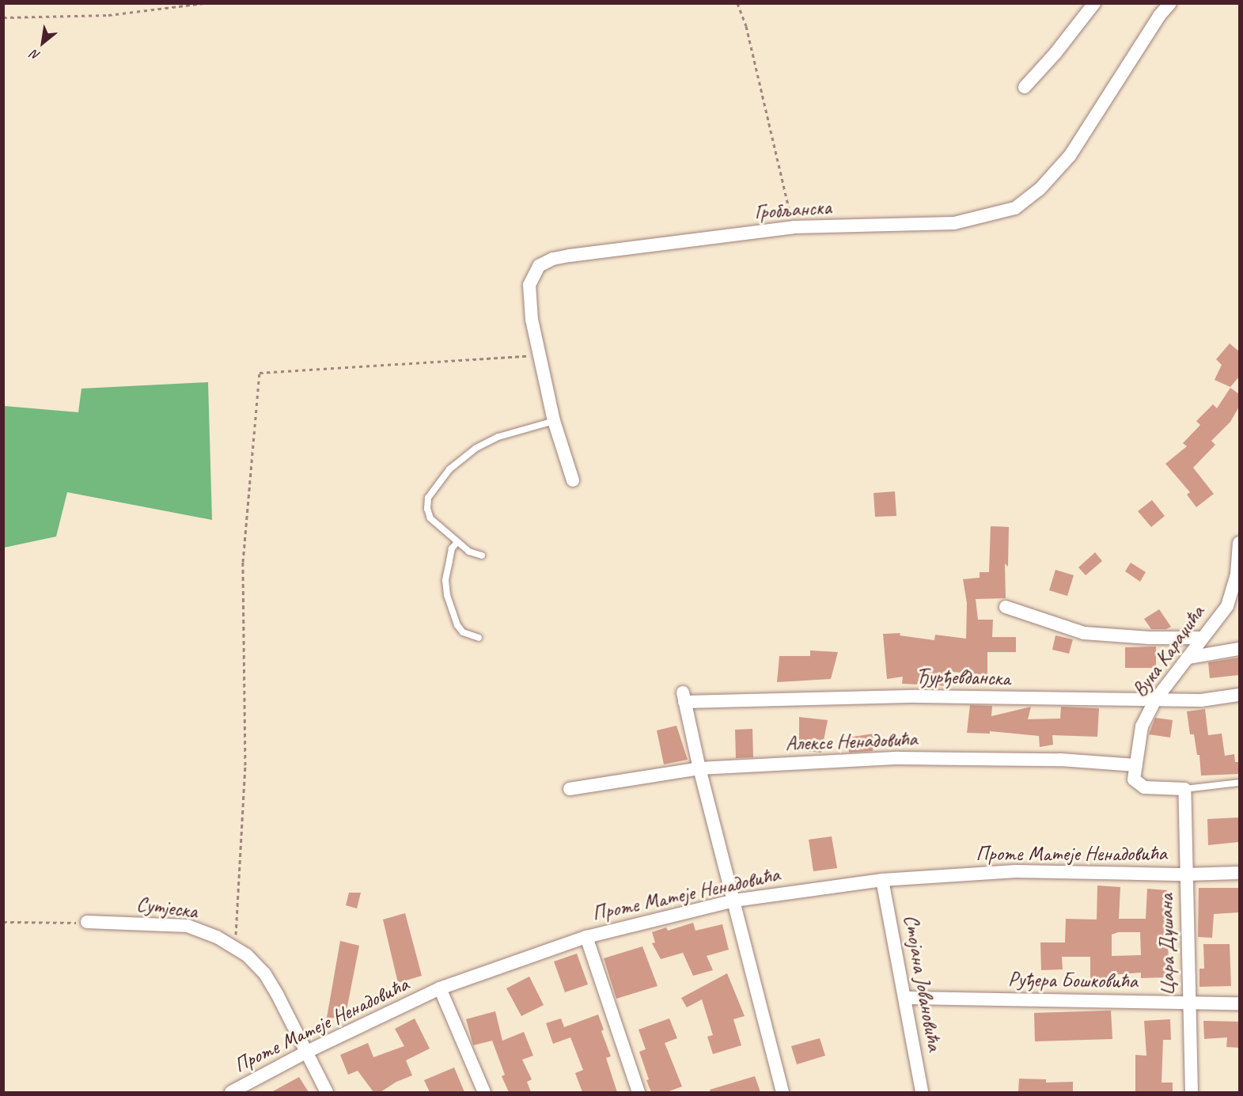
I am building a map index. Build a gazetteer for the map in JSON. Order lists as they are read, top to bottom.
{
  "streets": {
    "street": [
      "Гробљанска",
      "Вука Караџића",
      "Ђурђевданска",
      "Алексе Ненадовића",
      "Проте Матеје Ненадовића",
      "Сутјеска",
      "Цара Душана",
      "Руђера Бошковића",
      "Стојана Јовановића"
    ]
  },
  "crossings": [
    ["Вука Караџића", "Ђурђевданска"],
    ["Вука Караџића", "Алексе Ненадовића"],
    ["Вука Караџића", "Цара Душана"],
    ["Ђурђевданска", "Алексе Ненадовића"],
    ["Проте Матеје Ненадовића", "Сутјеска"],
    ["Проте Матеје Ненадовића", "Цара Душана"],
    ["Проте Матеје Ненадовића", "Стојана Јовановића"],
    ["Цара Душана", "Руђера Бошковића"],
    ["Руђера Бошковића", "Стојана Јовановића"]
  ],
  "north": "bottom left"
}
